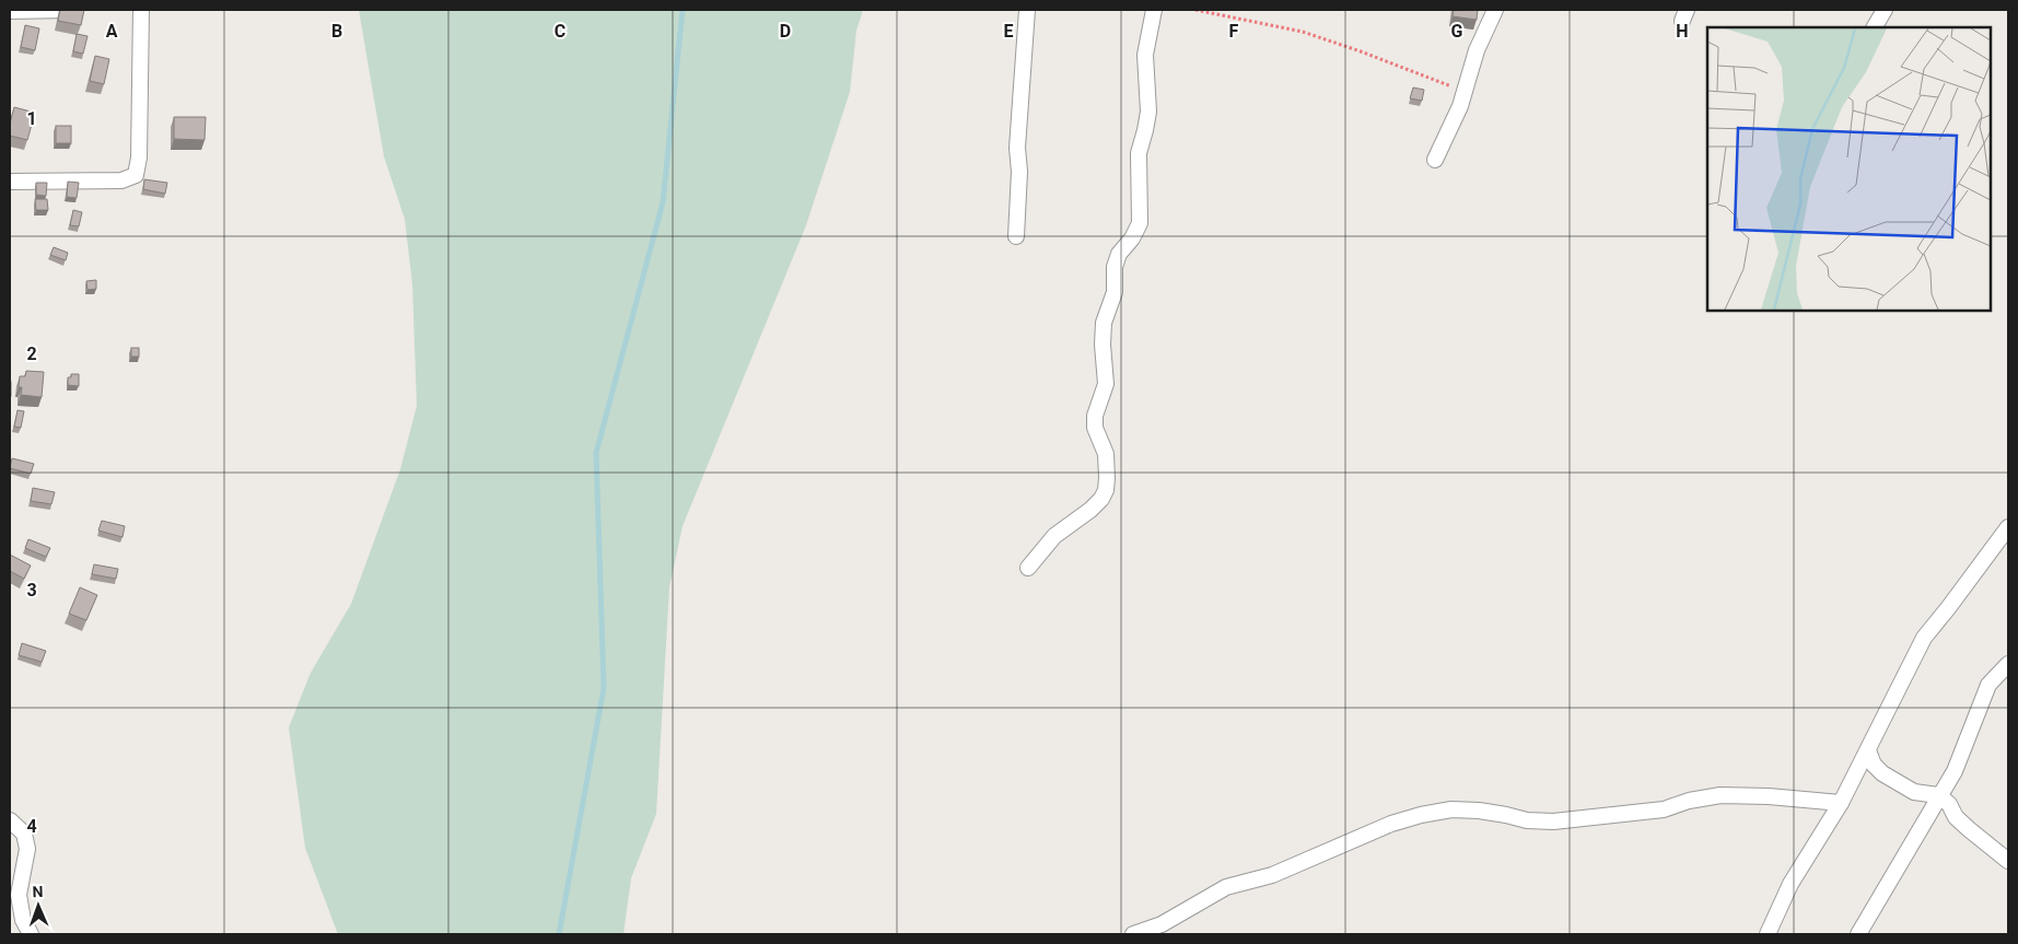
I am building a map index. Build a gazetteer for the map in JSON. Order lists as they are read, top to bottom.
{
  "north": "top",
  "grid": {
    "columns": [
      "A",
      "B",
      "C",
      "D",
      "E",
      "F",
      "G",
      "H"
    ],
    "rows": [
      "1",
      "2",
      "3",
      "4"
    ]
  }
}
